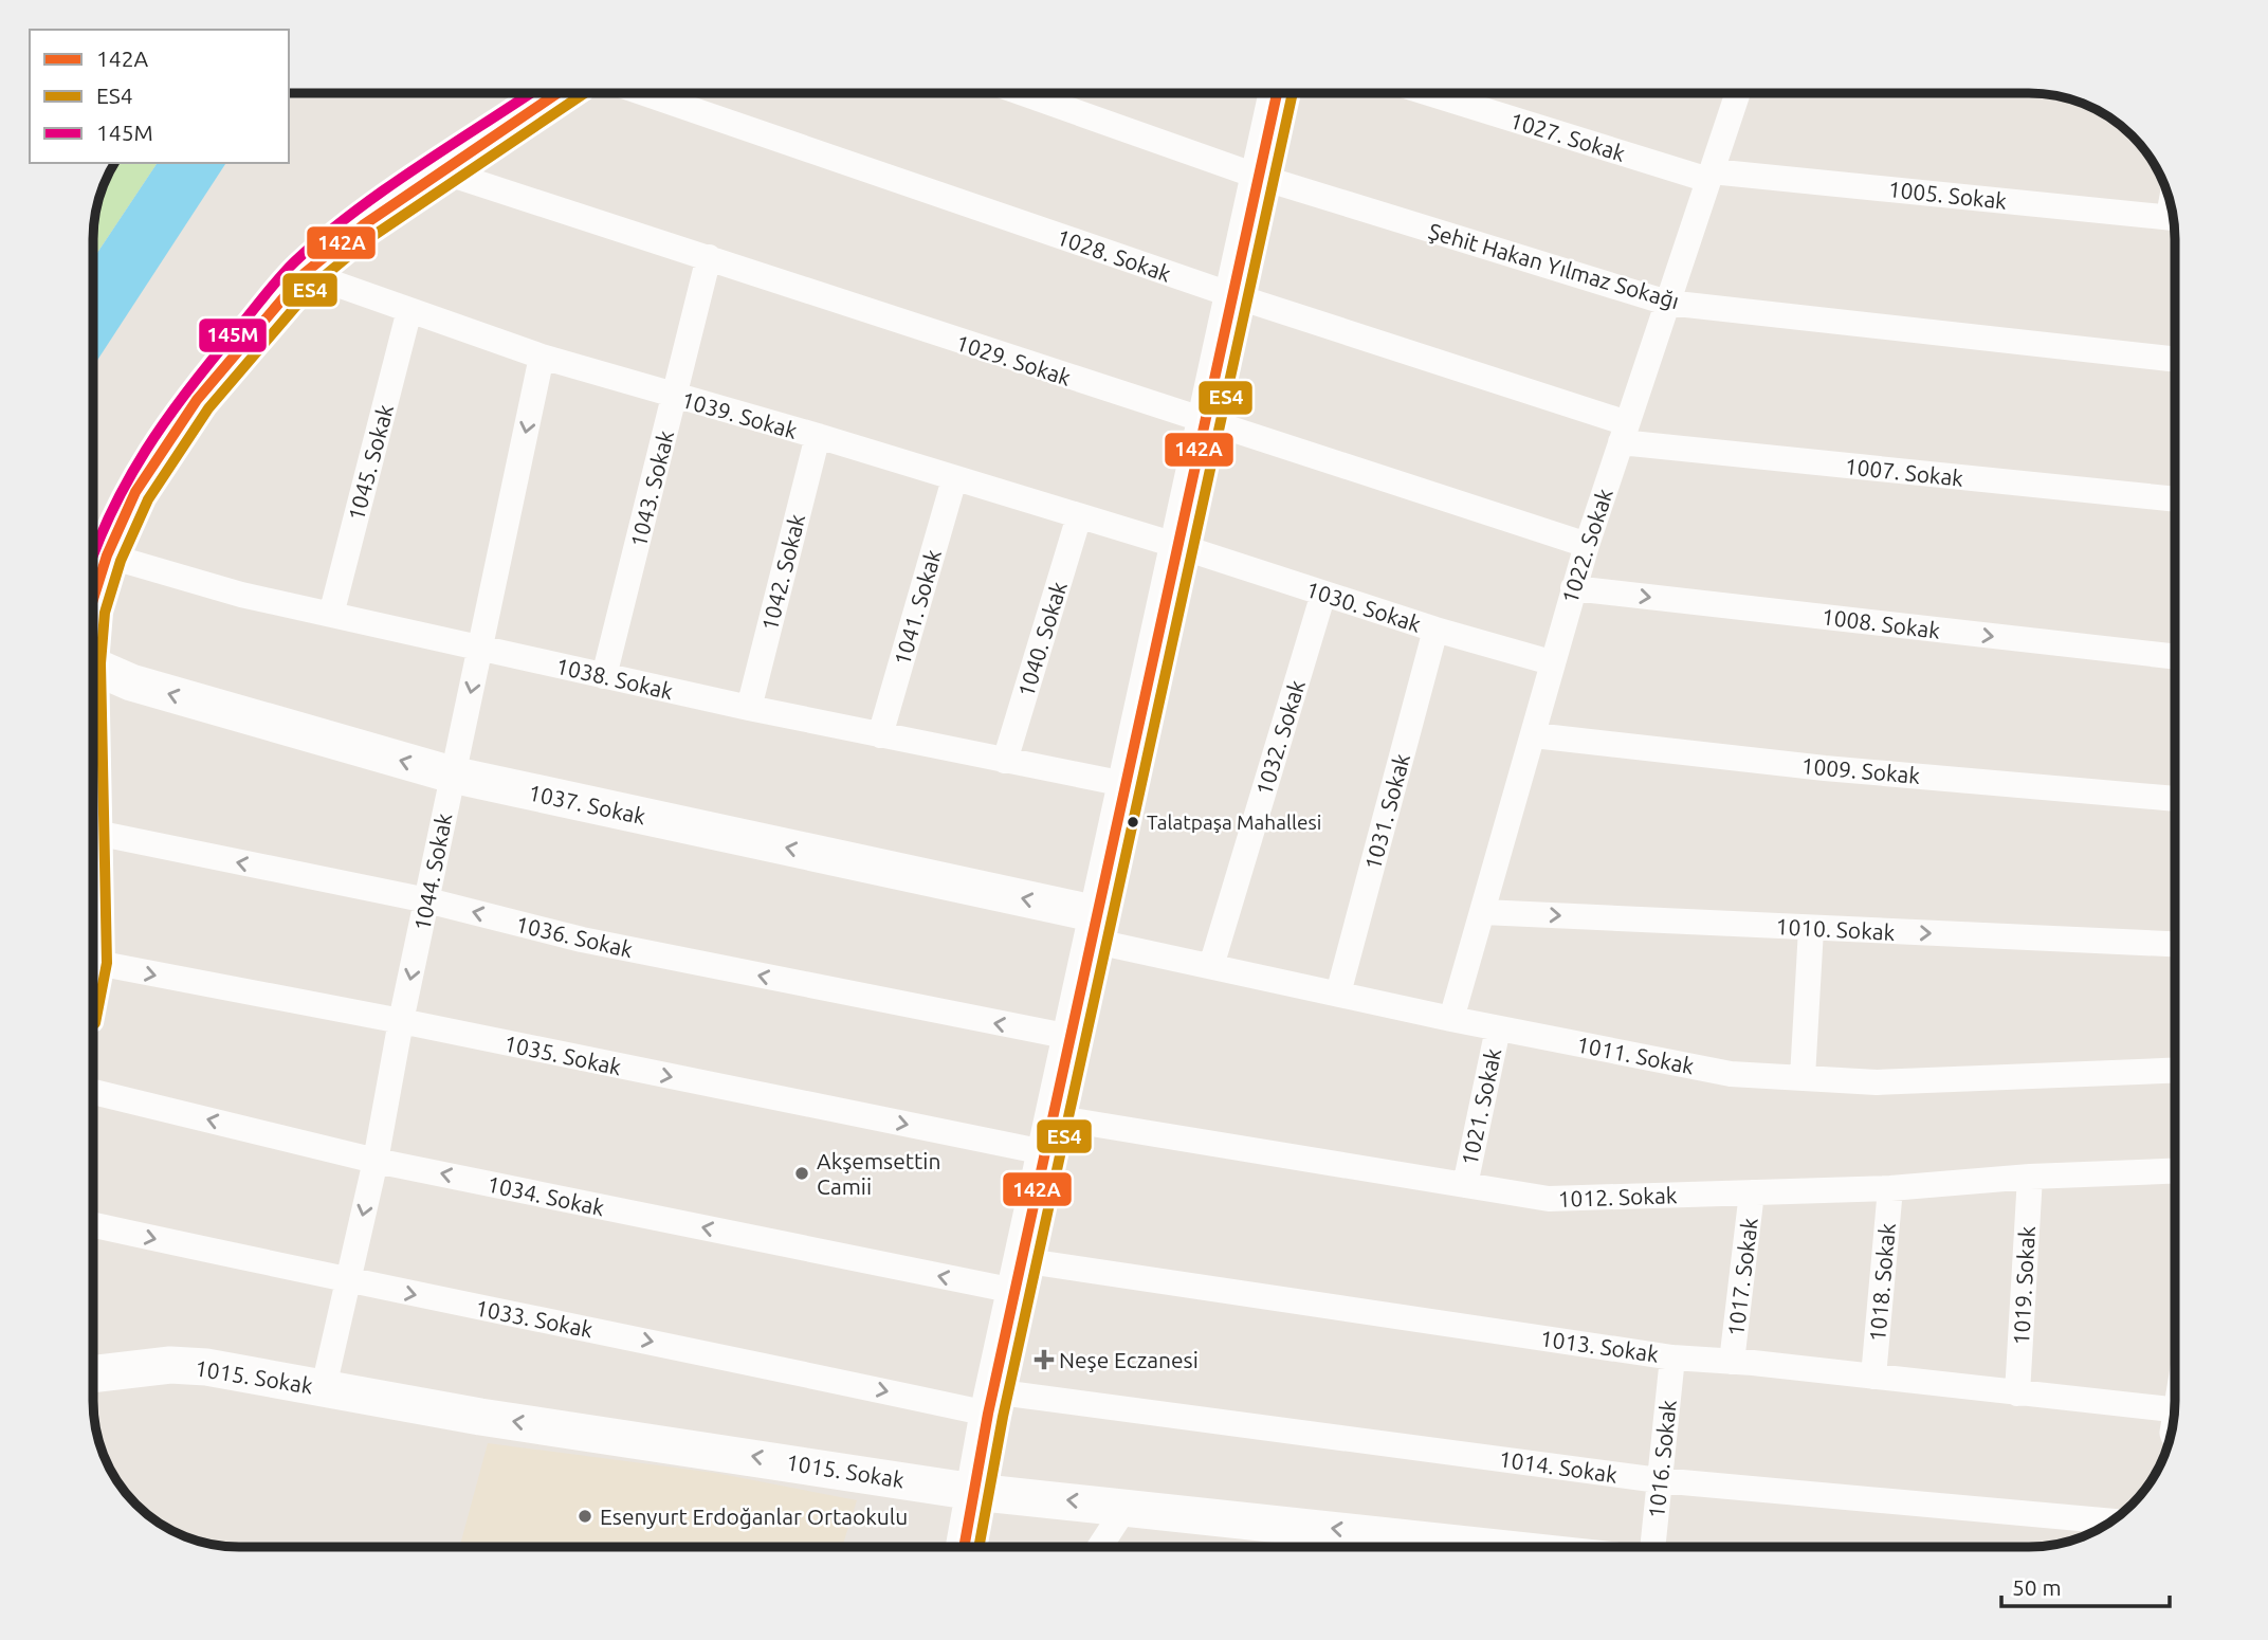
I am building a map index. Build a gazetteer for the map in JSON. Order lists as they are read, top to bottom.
{
  "streets": {
    "main road": ["1037. Sokak", "1015. Sokak"],
    "street": [
      "1027. Sokak",
      "1005. Sokak",
      "1028. Sokak",
      "Şehit Hakan Yılmaz Sokağı",
      "1029. Sokak",
      "1039. Sokak",
      "1045. Sokak",
      "1007. Sokak",
      "1043. Sokak",
      "1022. Sokak",
      "1042. Sokak",
      "1030. Sokak",
      "1041. Sokak",
      "1008. Sokak",
      "1040. Sokak",
      "1038. Sokak",
      "1032. Sokak",
      "1009. Sokak",
      "1031. Sokak",
      "1044. Sokak",
      "1010. Sokak",
      "1036. Sokak",
      "1035. Sokak",
      "1011. Sokak",
      "1021. Sokak",
      "1034. Sokak",
      "1012. Sokak",
      "1017. Sokak",
      "1018. Sokak",
      "1019. Sokak",
      "1033. Sokak",
      "1013. Sokak",
      "1016. Sokak",
      "1014. Sokak"
    ]
  },
  "crossings": [
    ["1027. Sokak", "1005. Sokak"],
    ["1027. Sokak", "1022. Sokak"],
    ["1005. Sokak", "1022. Sokak"],
    ["1028. Sokak", "1007. Sokak"],
    ["1028. Sokak", "1022. Sokak"],
    ["Şehit Hakan Yılmaz Sokağı", "1022. Sokak"],
    ["1029. Sokak", "1043. Sokak"],
    ["1029. Sokak", "1022. Sokak"],
    ["1039. Sokak", "1045. Sokak"],
    ["1039. Sokak", "1043. Sokak"],
    ["1039. Sokak", "1042. Sokak"],
    ["1039. Sokak", "1030. Sokak"],
    ["1039. Sokak", "1041. Sokak"],
    ["1039. Sokak", "1040. Sokak"],
    ["1039. Sokak", "1044. Sokak"],
    ["1045. Sokak", "1038. Sokak"],
    ["1007. Sokak", "1022. Sokak"],
    ["1043. Sokak", "1038. Sokak"],
    ["1022. Sokak", "1030. Sokak"],
    ["1022. Sokak", "1008. Sokak"],
    ["1022. Sokak", "1009. Sokak"],
    ["1022. Sokak", "1010. Sokak"],
    ["1022. Sokak", "1011. Sokak"],
    ["1042. Sokak", "1038. Sokak"],
    ["1030. Sokak", "1032. Sokak"],
    ["1030. Sokak", "1031. Sokak"],
    ["1041. Sokak", "1038. Sokak"],
    ["1040. Sokak", "1038. Sokak"],
    ["1038. Sokak", "1044. Sokak"],
    ["1032. Sokak", "1011. Sokak"],
    ["1037. Sokak", "1044. Sokak"],
    ["1037. Sokak", "1011. Sokak"],
    ["1031. Sokak", "1011. Sokak"],
    ["1044. Sokak", "1036. Sokak"],
    ["1044. Sokak", "1035. Sokak"],
    ["1044. Sokak", "1034. Sokak"],
    ["1044. Sokak", "1033. Sokak"],
    ["1044. Sokak", "1015. Sokak"],
    ["1011. Sokak", "1021. Sokak"],
    ["1021. Sokak", "1012. Sokak"],
    ["1034. Sokak", "1013. Sokak"],
    ["1012. Sokak", "1017. Sokak"],
    ["1012. Sokak", "1018. Sokak"],
    ["1012. Sokak", "1019. Sokak"],
    ["1017. Sokak", "1013. Sokak"],
    ["1018. Sokak", "1013. Sokak"],
    ["1019. Sokak", "1013. Sokak"],
    ["1033. Sokak", "1014. Sokak"],
    ["1013. Sokak", "1016. Sokak"],
    ["1016. Sokak", "1014. Sokak"]
  ],
  "one_way": [
    "1008. Sokak",
    "1037. Sokak",
    "1044. Sokak",
    "1010. Sokak",
    "1036. Sokak",
    "1035. Sokak",
    "1034. Sokak",
    "1033. Sokak",
    "1015. Sokak"
  ],
  "places": {
    "other": ["Talatpaşa Mahallesi", "Akşemsettin Camii", "Esenyurt Erdoğanlar Ortaokulu"],
    "health": ["Neşe Eczanesi"]
  },
  "lines": ["transit line 142A", "transit line ES4", "transit line 145M"],
  "legend": ["142A", "ES4", "145M"],
  "scale_bar": "50 m"
}
